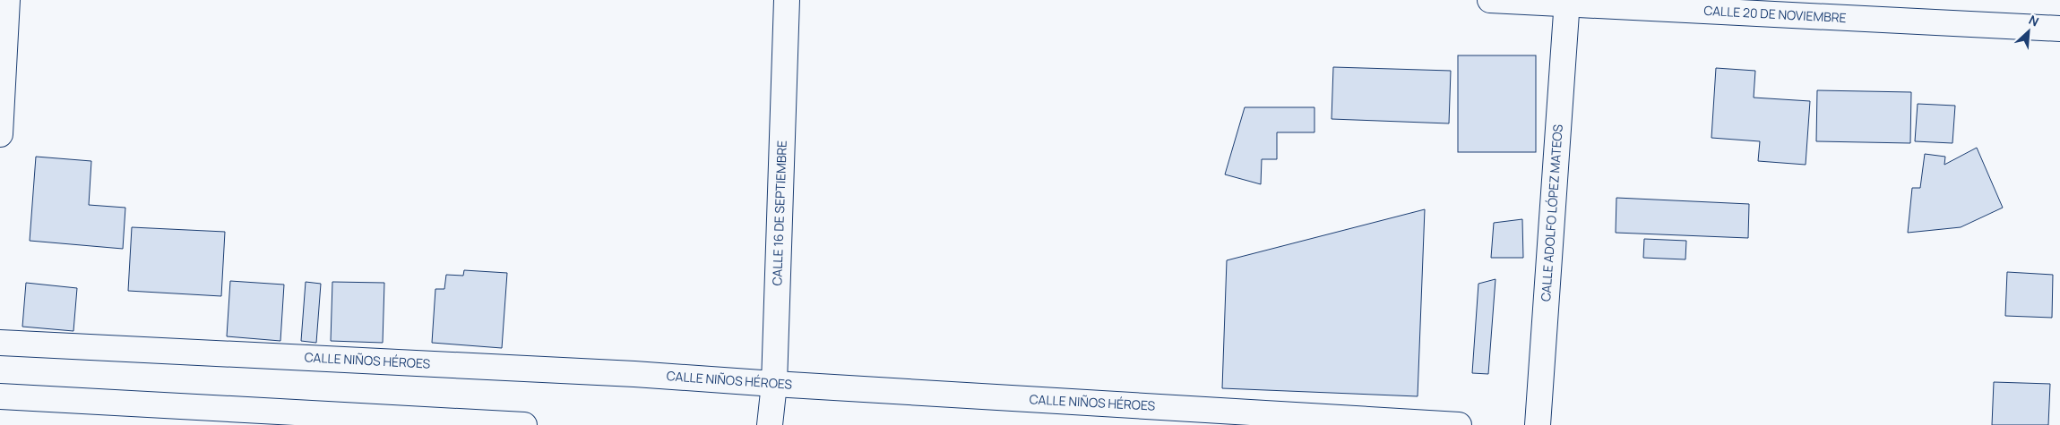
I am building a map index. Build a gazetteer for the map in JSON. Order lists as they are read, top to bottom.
{
  "streets": {
    "street": [
      "CALLE 20 DE NOVIEMBRE",
      "CALLE 16 DE SEPTIEMBRE",
      "CALLE ADOLFO LÓPEZ MATEOS",
      "CALLE NIÑOS HÉROES"
    ]
  },
  "crossings": [
    ["CALLE 20 DE NOVIEMBRE", "CALLE ADOLFO LÓPEZ MATEOS"],
    ["CALLE 16 DE SEPTIEMBRE", "CALLE NIÑOS HÉROES"]
  ],
  "north": "top right"
}
